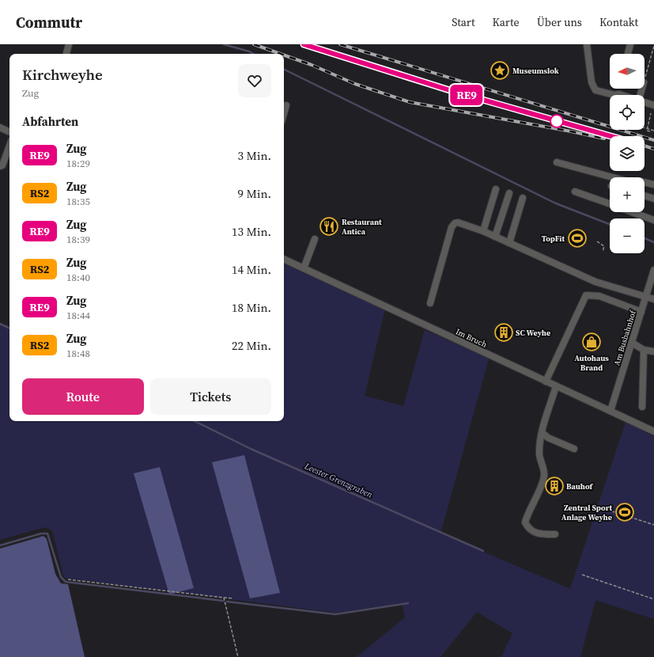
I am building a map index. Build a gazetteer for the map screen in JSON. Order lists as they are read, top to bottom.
{
  "streets": {
    "street": ["Im Bruch", "Am Busbahnhof"]
  },
  "crossings": [
    ["Im Bruch", "Am Busbahnhof"]
  ],
  "water": ["Leester Grenzgraben"],
  "places": {
    "place": ["Museumslok"],
    "restaurant": ["Restaurant Antica"],
    "sports": ["TopFit", "Zentral Sport Anlage Weyhe"],
    "building": ["SC Weyhe", "Bauhof"],
    "shop": ["Autohaus Brand"]
  },
  "north": "left",
  "page": {
    "header": "Commutr",
    "nav": [
      "Start",
      "Karte",
      "Über uns",
      "Kontakt"
    ],
    "on_map": "RE9",
    "map_buttons": ["+", "−"],
    "heading": [
      ["Kirchweyhe", "Zug"],
      "Abfahrten"
    ],
    "list": [
      {
        "mark": "RE9",
        "name": "Zug",
        "note": "18:29",
        "value": "3 Min."
      },
      {
        "mark": "RS2",
        "name": "Zug",
        "note": "18:35",
        "value": "9 Min."
      },
      {
        "mark": "RE9",
        "name": "Zug",
        "note": "18:39",
        "value": "13 Min."
      },
      {
        "mark": "RS2",
        "name": "Zug",
        "note": "18:40",
        "value": "14 Min."
      },
      {
        "mark": "RE9",
        "name": "Zug",
        "note": "18:44",
        "value": "18 Min."
      },
      {
        "mark": "RS2",
        "name": "Zug",
        "note": "18:48",
        "value": "22 Min."
      }
    ],
    "buttons": ["Route", "Tickets"]
  }
}
